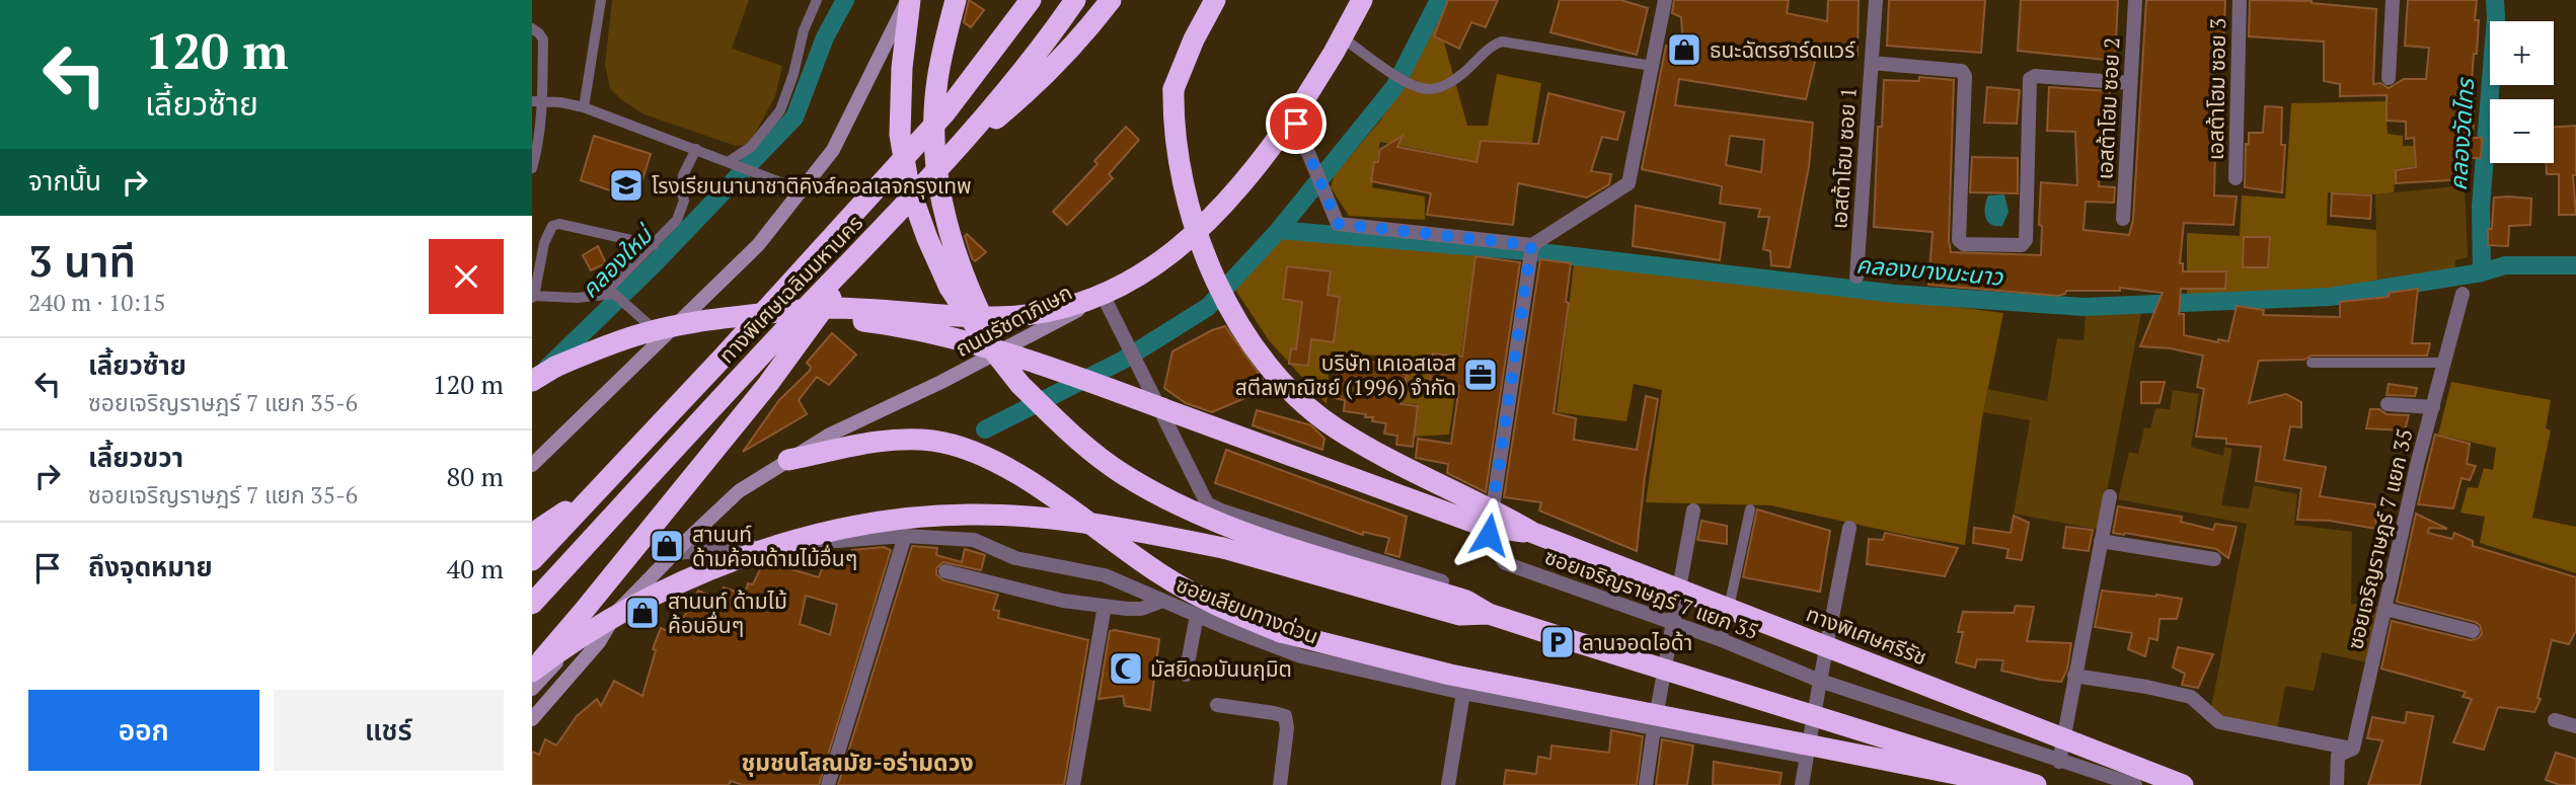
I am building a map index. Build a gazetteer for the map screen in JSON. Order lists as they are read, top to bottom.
{
  "streets": {
    "highway": ["ทางพิเศษเฉลิมมหานคร", "ทางพิเศษศรีรัช"],
    "main road": ["ถนนรัชดาภิเษก"],
    "street": [
      "เอสต้าโฮม ซอย 3",
      "เอสต้าโฮม ซอย 2",
      "เอสต้าโฮม ซอย 1",
      "ซอยเจริญราษฎร์ 7 แยก 35",
      "ซอยเลียบทางด่วน"
    ]
  },
  "crossings": [
    ["ถนนรัชดาภิเษก", "ซอยเลียบทางด่วน"]
  ],
  "districts": ["ชุมชนโสณมัย-อร่ามดวง"],
  "water": ["คลองวัดไทร", "คลองใหม่", "คลองบางมะนาว"],
  "places": {
    "shop": ["ธนะฉัตรฮาร์ดแวร์", "สานนท์ ด้ามค้อนด้ามไม้อื่นๆ", "สานนท์ ด้ามไม้ ค้อนอื่นๆ"],
    "school or university": ["โรงเรียนนานาชาติคิงส์คอลเลจกรุงเทพ"],
    "office": ["บริษัท เคเอสเอส สตีลพาณิชย์ (1996) จำกัด"],
    "parking": ["ลานจอดไอด้า"],
    "mosque": ["มัสยิดอมันนฤมิต"]
  },
  "page": {
    "turn": ["120 m", "เลี้ยวซ้าย"],
    "map_buttons": ["+", "−"],
    "then": "จากนั้น",
    "heading": ["3 นาที", "240 m · 10:15"],
    "list": [
      {
        "name": "เลี้ยวซ้าย",
        "note": "ซอยเจริญราษฎร์ 7 แยก 35-6",
        "value": "120 m"
      },
      {
        "name": "เลี้ยวขวา",
        "note": "ซอยเจริญราษฎร์ 7 แยก 35-6",
        "value": "80 m"
      },
      {
        "name": "ถึงจุดหมาย",
        "value": "40 m"
      }
    ],
    "buttons": ["ออก", "แชร์"]
  }
}
